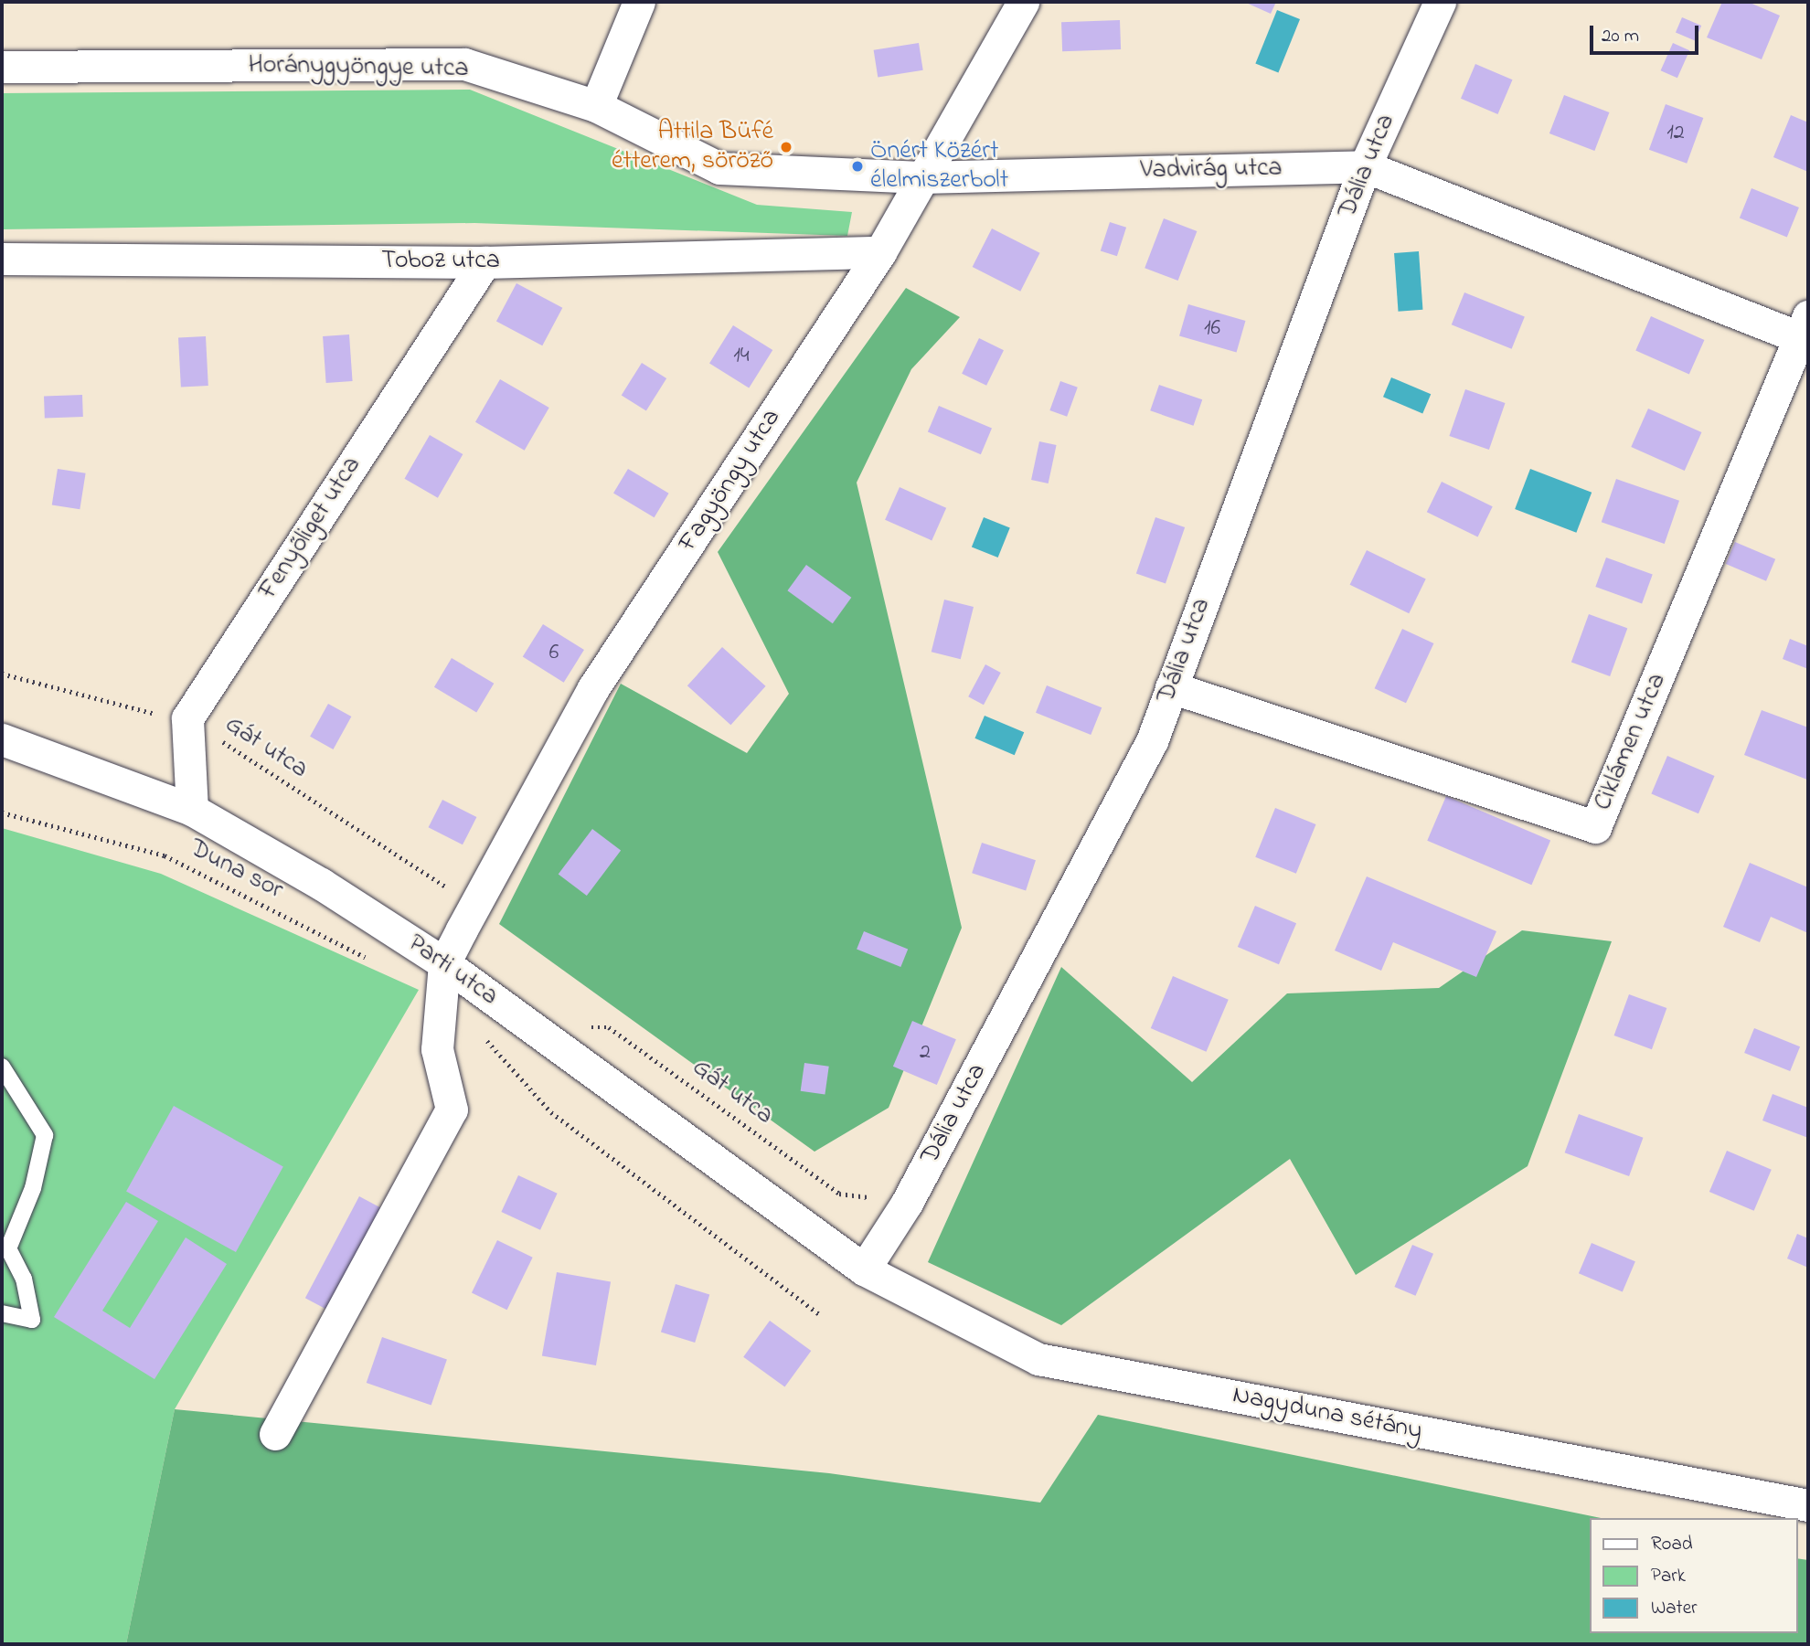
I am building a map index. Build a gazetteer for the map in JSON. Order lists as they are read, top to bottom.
{
  "streets": {
    "street": [
      "Horánygyöngye utca",
      "Dália utca",
      "Vadvirág utca",
      "Toboz utca",
      "Fagyöngy utca",
      "Fenyőliget utca",
      "Ciklámen utca",
      "Parti utca",
      "Nagyduna sétány"
    ],
    "path": ["Gát utca", "Duna sor"]
  },
  "crossings": [
    ["Horánygyöngye utca", "Vadvirág utca"],
    ["Dália utca", "Vadvirág utca"],
    ["Dália utca", "Ciklámen utca"],
    ["Dália utca", "Gát utca"],
    ["Dália utca", "Parti utca"],
    ["Dália utca", "Nagyduna sétány"],
    ["Vadvirág utca", "Fagyöngy utca"],
    ["Vadvirág utca", "Ciklámen utca"],
    ["Toboz utca", "Fagyöngy utca"],
    ["Toboz utca", "Fenyőliget utca"],
    ["Fagyöngy utca", "Gát utca"],
    ["Fagyöngy utca", "Parti utca"],
    ["Fenyőliget utca", "Gát utca"],
    ["Gát utca", "Parti utca"],
    ["Parti utca", "Nagyduna sétány"]
  ],
  "places": ["Attila Büfé étterem, söröző", "Önért Közért élelmiszerbolt"],
  "house_numbers": [
    "12",
    "16",
    "14",
    "6",
    "2"
  ],
  "legend": ["Road", "Park", "Water"],
  "scale_bar": "20 m"
}
